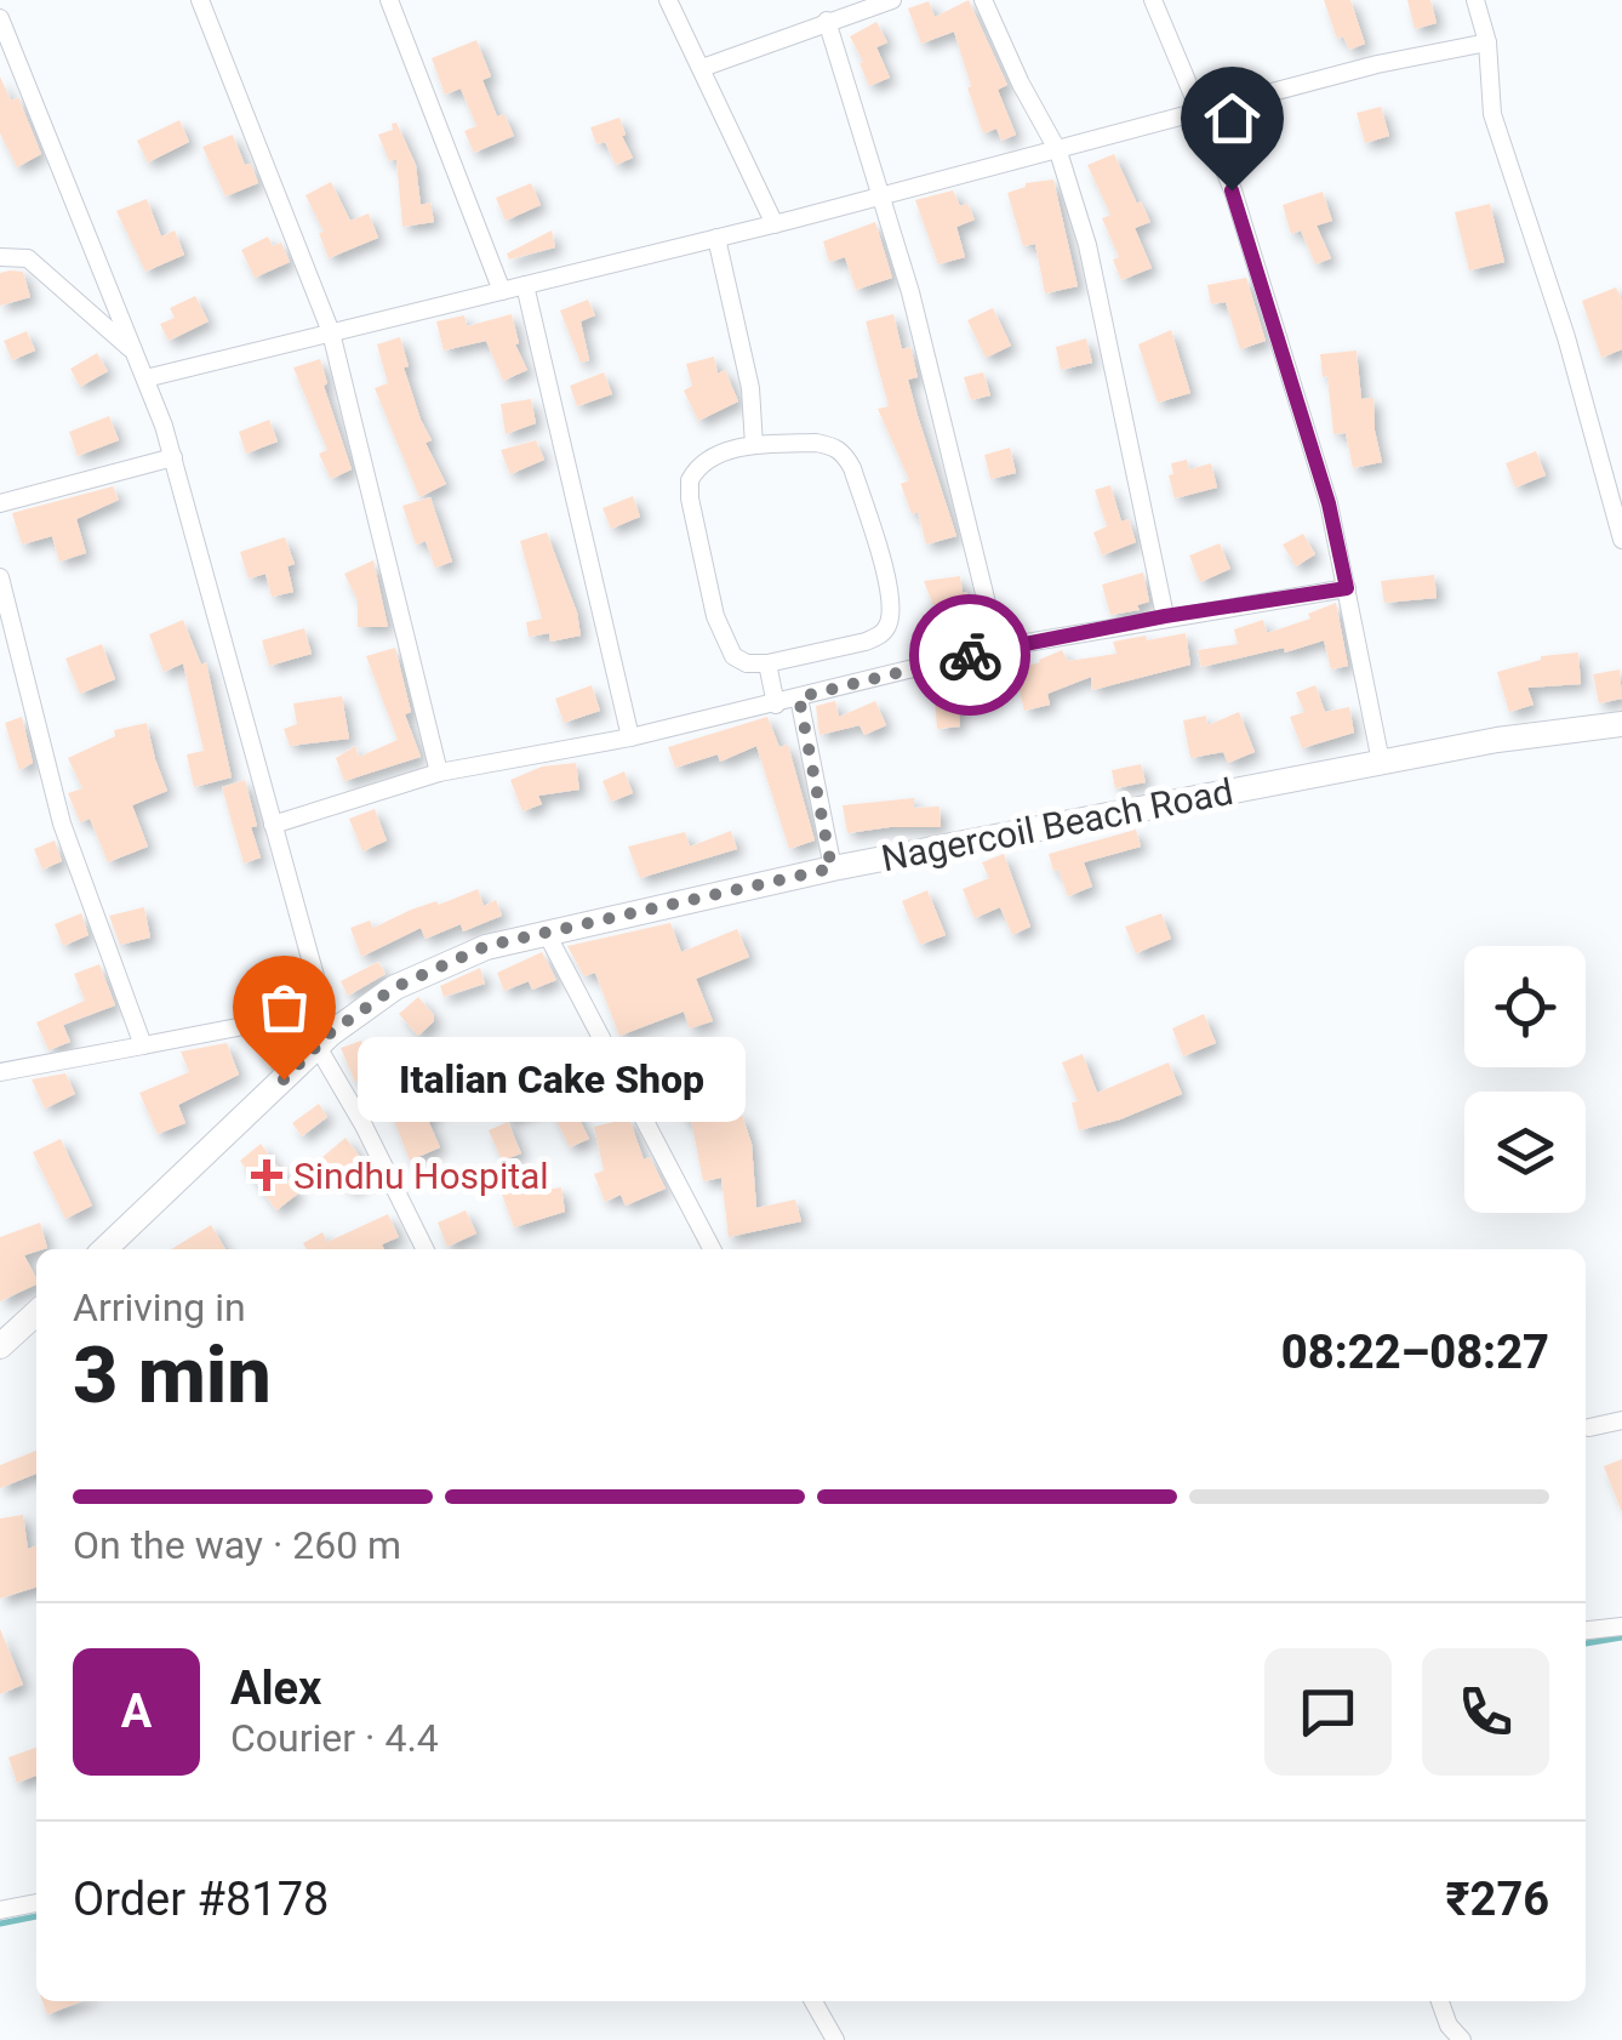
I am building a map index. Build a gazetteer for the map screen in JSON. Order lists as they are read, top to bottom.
{
  "streets": {
    "main road": ["Nagercoil Beach Road"]
  },
  "places": {
    "other": ["Italian Cake Shop"],
    "health": ["Sindhu Hospital"]
  },
  "page": {
    "bubble": "Italian Cake Shop",
    "heading": ["3 min", "Arriving in", "08:22–08:27"],
    "panel": [
      "Alex",
      "Courier · 4.4",
      "Order #8178",
      "₹276"
    ],
    "bar": "On the way · 260 m",
    "round": "A"
  }
}
